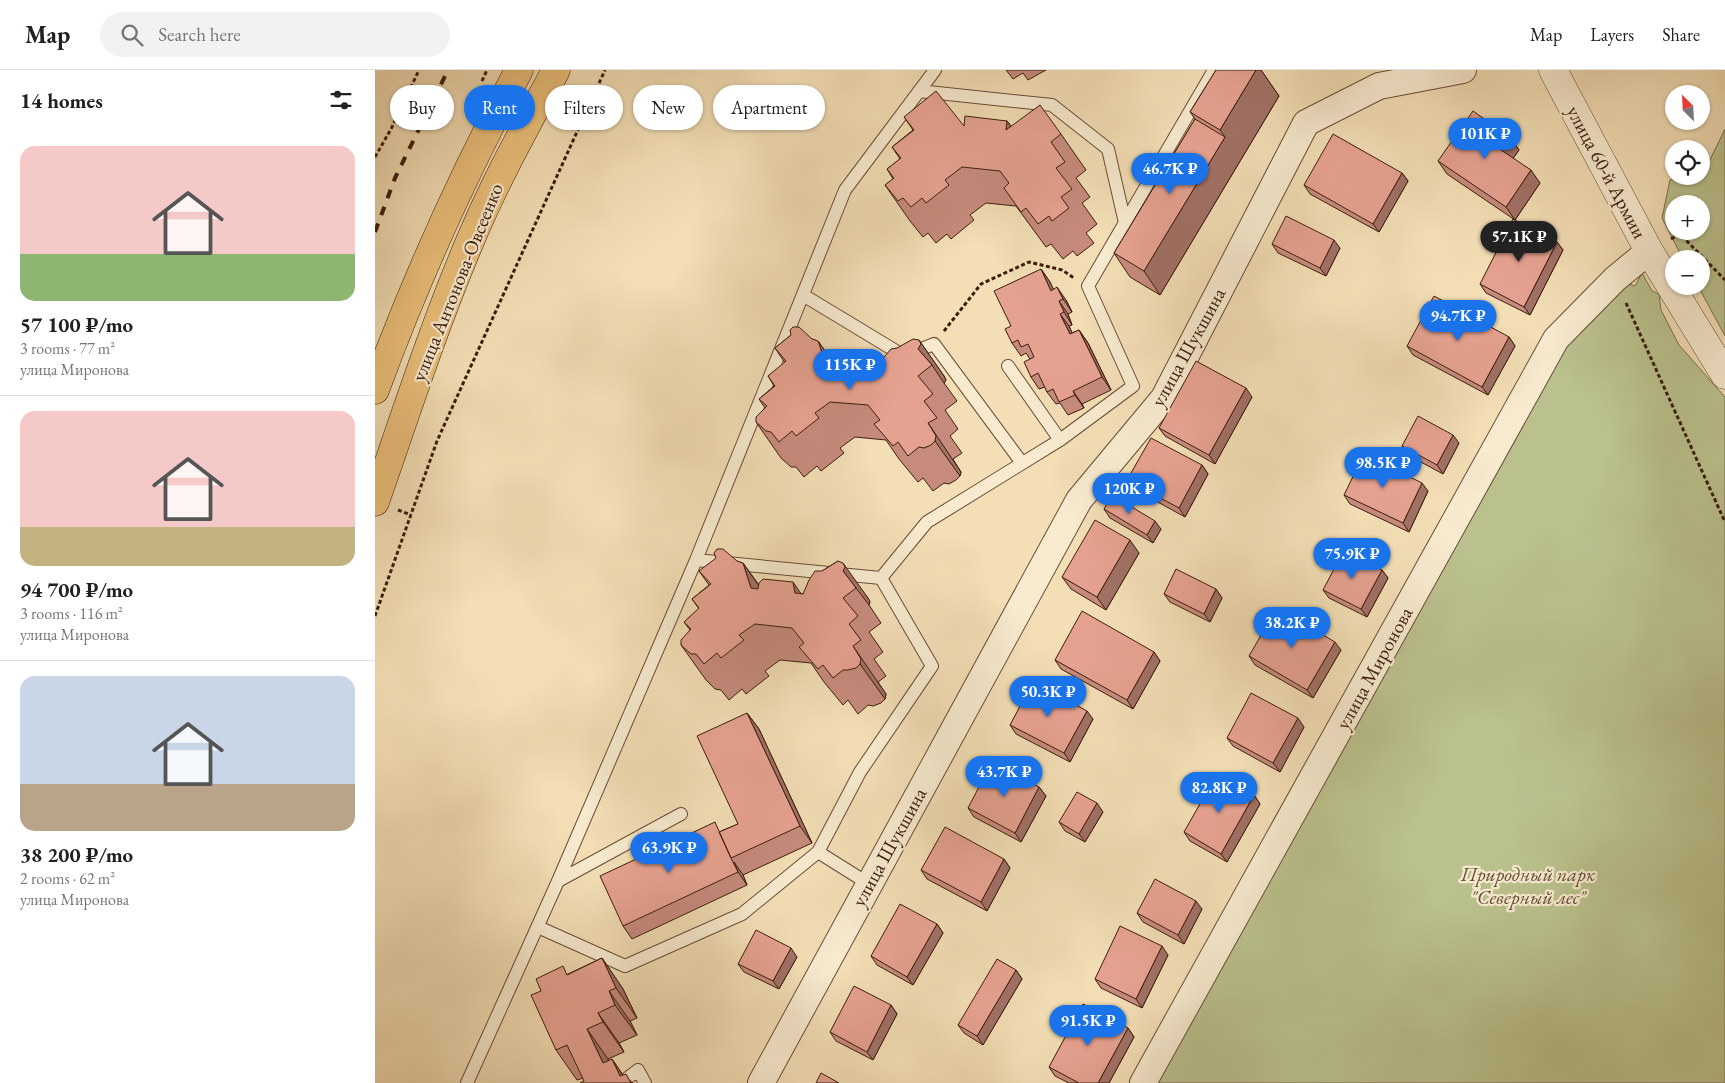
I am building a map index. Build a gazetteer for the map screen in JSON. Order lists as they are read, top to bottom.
{
  "streets": {
    "highway": ["улица Антонова-Овсеенко"],
    "street": ["улица 60-й Армии", "улица Шукшина", "улица Миронова"]
  },
  "crossings": [
    ["улица 60-й Армии", "улица Миронова"]
  ],
  "parks": ["Природный парк \"Северный лес\""],
  "north": "top left",
  "page": {
    "header": "Map",
    "search": "Search here",
    "nav": ["Map", "Layers", "Share"],
    "heading": "14 homes",
    "map_buttons": ["+", "−"],
    "chip": [
      "Buy",
      "Rent",
      "Filters",
      "New",
      "Apartment"
    ],
    "price": [
      "101K ₽",
      "46.7K ₽",
      "57.1K ₽",
      "94.7K ₽",
      "115K ₽",
      "98.5K ₽",
      "120K ₽",
      "75.9K ₽",
      "38.2K ₽",
      "50.3K ₽",
      "43.7K ₽",
      "82.8K ₽",
      "63.9K ₽",
      "91.5K ₽"
    ],
    "list": [
      {
        "name": "57 100 ₽/mo",
        "note": "3 rooms · 77 m² · улица Миронова"
      },
      {
        "name": "94 700 ₽/mo",
        "note": "3 rooms · 116 m² · улица Миронова"
      },
      {
        "name": "38 200 ₽/mo",
        "note": "2 rooms · 62 m² · улица Миронова"
      }
    ]
  }
}
